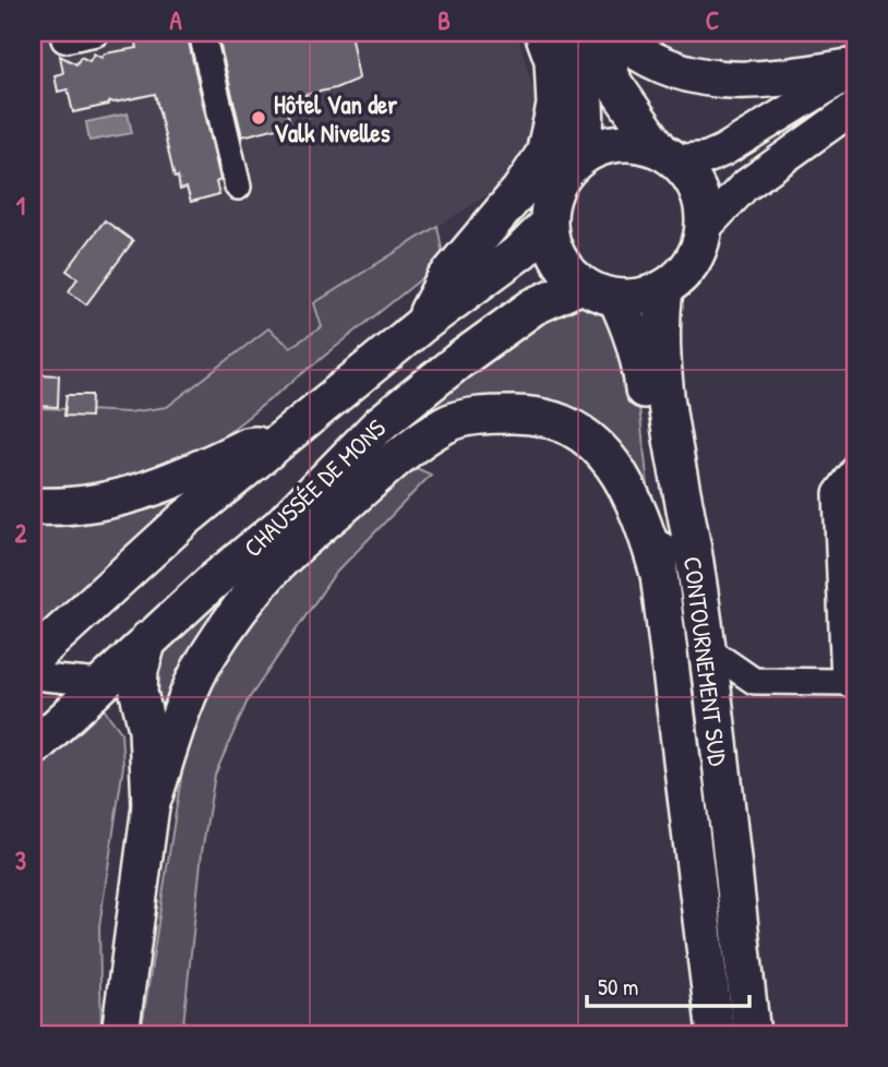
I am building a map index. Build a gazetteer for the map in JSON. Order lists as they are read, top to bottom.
{
  "streets": {
    "highway": ["CHAUSSÉE DE MONS", "CONTOURNEMENT SUD"]
  },
  "crossings": [
    ["CHAUSSÉE DE MONS", "CONTOURNEMENT SUD"]
  ],
  "places": ["Hôtel Van der Valk Nivelles"],
  "scale_bar": "50 m",
  "grid": {
    "columns": ["A", "B", "C"],
    "rows": ["1", "2", "3"]
  }
}
